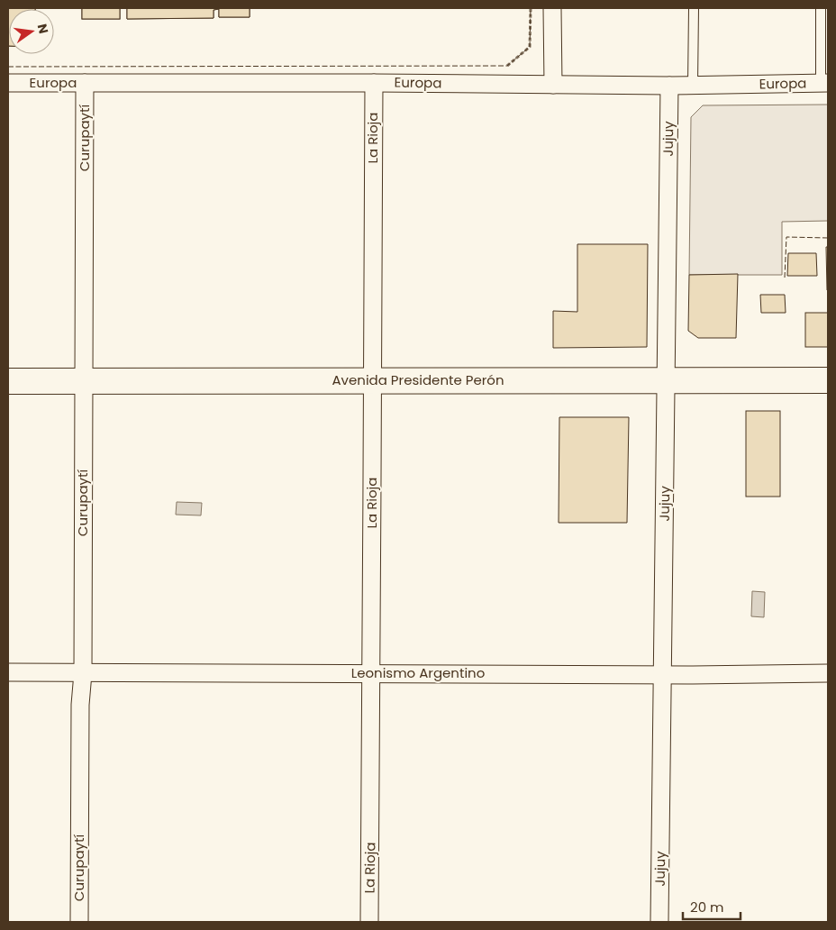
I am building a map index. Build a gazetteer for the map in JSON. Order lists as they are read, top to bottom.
{
  "streets": {
    "main road": ["Avenida Presidente Perón"],
    "street": [
      "Europa",
      "Curupaytí",
      "La Rioja",
      "Jujuy",
      "Leonismo Argentino"
    ]
  },
  "crossings": [
    ["Europa", "Curupaytí"],
    ["Europa", "La Rioja"],
    ["Europa", "Jujuy"],
    ["Curupaytí", "Avenida Presidente Perón"],
    ["Curupaytí", "Leonismo Argentino"],
    ["La Rioja", "Avenida Presidente Perón"],
    ["La Rioja", "Leonismo Argentino"],
    ["Jujuy", "Avenida Presidente Perón"],
    ["Jujuy", "Leonismo Argentino"]
  ],
  "scale_bar": "20 m",
  "north": "right"
}
